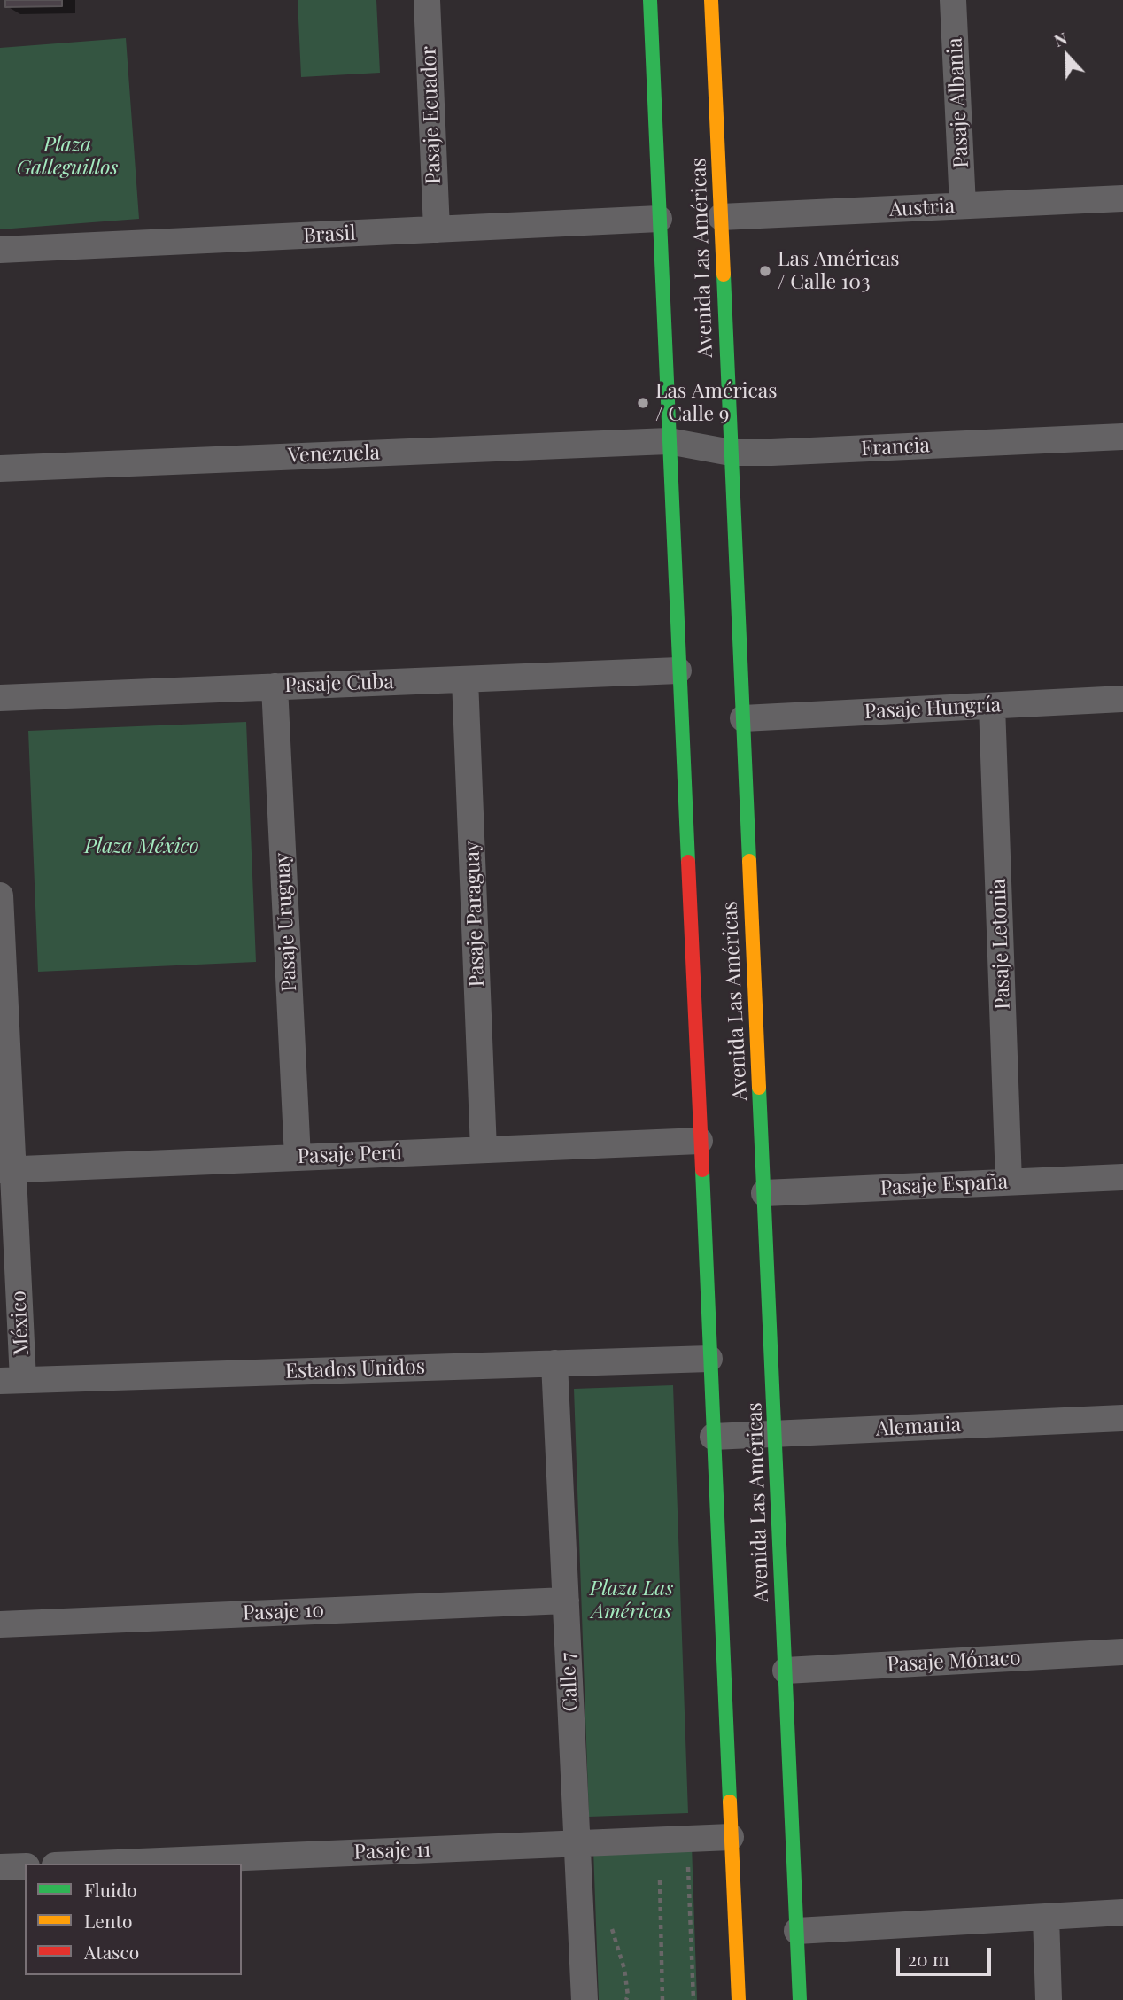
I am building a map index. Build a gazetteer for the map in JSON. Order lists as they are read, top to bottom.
{
  "streets": {
    "main road": ["Avenida Las Américas"],
    "street": [
      "Pasaje Albania",
      "Pasaje Ecuador",
      "Austria",
      "Brasil",
      "Francia",
      "Venezuela",
      "Pasaje Cuba",
      "Pasaje Hungría",
      "Pasaje Paraguay",
      "Pasaje Uruguay",
      "Pasaje Letonia",
      "Pasaje Perú",
      "Pasaje España",
      "México",
      "Estados Unidos",
      "Alemania",
      "Pasaje 10",
      "Pasaje Mónaco",
      "Calle 7",
      "Pasaje 11"
    ]
  },
  "crossings": [
    ["Pasaje Albania", "Austria"],
    ["Pasaje Ecuador", "Brasil"],
    ["Austria", "Avenida Las Américas"],
    ["Brasil", "Avenida Las Américas"],
    ["Avenida Las Américas", "Francia"],
    ["Avenida Las Américas", "Venezuela"],
    ["Avenida Las Américas", "Pasaje Cuba"],
    ["Avenida Las Américas", "Pasaje Hungría"],
    ["Avenida Las Américas", "Pasaje Perú"],
    ["Avenida Las Américas", "Pasaje España"],
    ["Avenida Las Américas", "Estados Unidos"],
    ["Avenida Las Américas", "Alemania"],
    ["Avenida Las Américas", "Pasaje Mónaco"],
    ["Avenida Las Américas", "Pasaje 11"],
    ["Francia", "Venezuela"],
    ["Pasaje Cuba", "Pasaje Paraguay"],
    ["Pasaje Cuba", "Pasaje Uruguay"],
    ["Pasaje Hungría", "Pasaje Letonia"],
    ["Pasaje Paraguay", "Pasaje Perú"],
    ["Pasaje Uruguay", "Pasaje Perú"],
    ["Pasaje Letonia", "Pasaje España"],
    ["Pasaje Perú", "México"],
    ["México", "Estados Unidos"],
    ["Estados Unidos", "Calle 7"],
    ["Pasaje 10", "Calle 7"],
    ["Calle 7", "Pasaje 11"]
  ],
  "parks": ["Plaza Galleguillos", "Plaza México", "Plaza Las Américas"],
  "places": ["Las Américas / Calle 103", "Las Américas / Calle 9"],
  "legend": ["Fluido", "Lento", "Atasco"],
  "scale_bar": "20 m",
  "north": "top"
}
